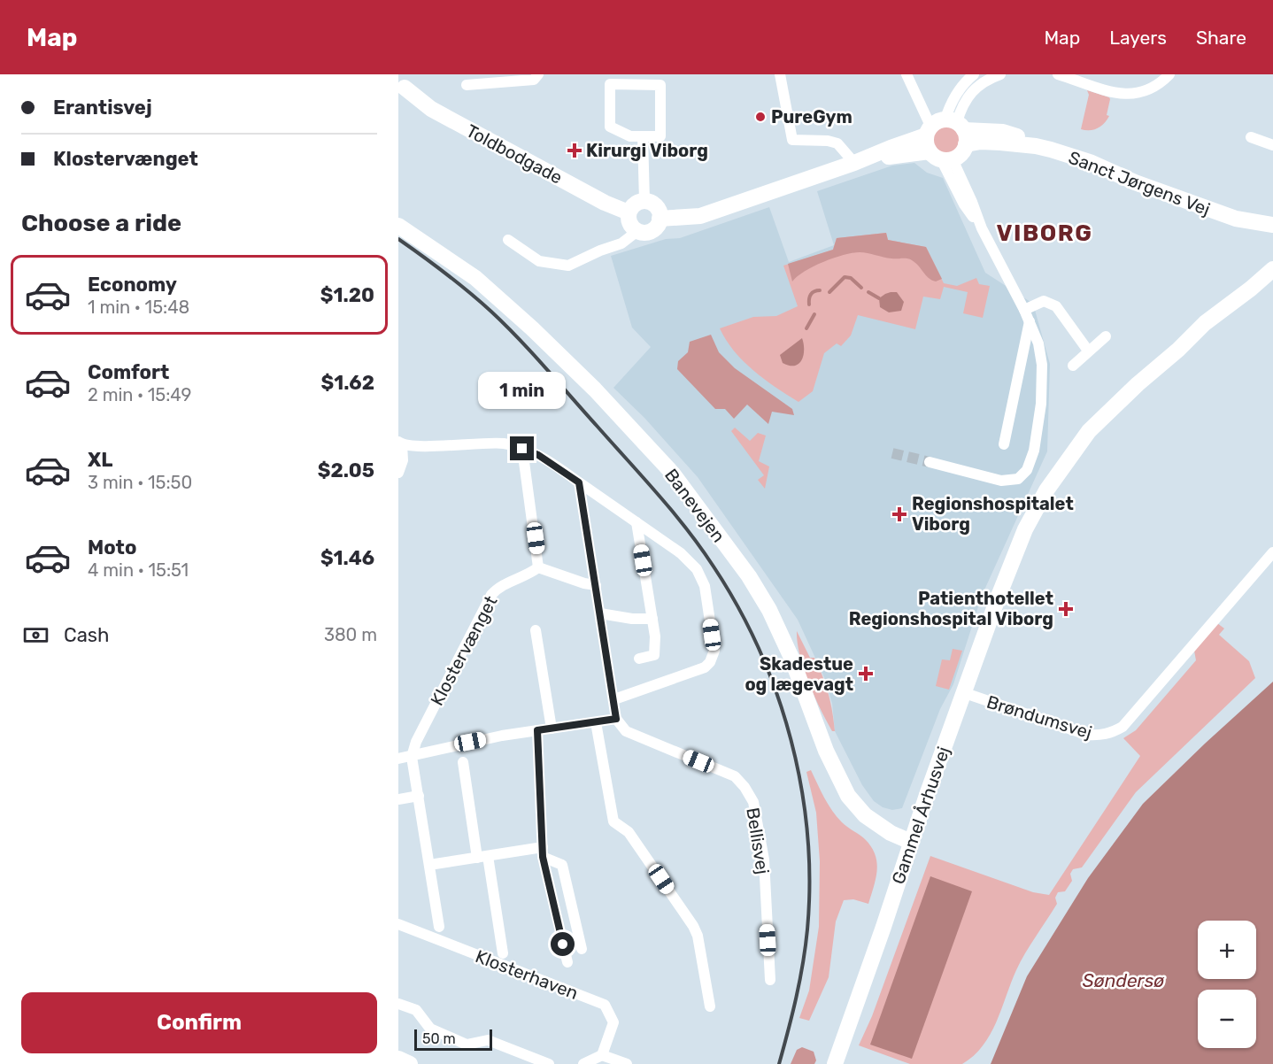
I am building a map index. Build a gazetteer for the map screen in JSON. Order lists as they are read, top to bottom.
{
  "streets": {
    "main road": [
      "Toldbodgade",
      "Sanct Jørgens Vej",
      "Banevejen",
      "Gammel Århusvej"
    ],
    "street": [
      "Klostervænget",
      "Brøndumsvej",
      "Bellisvej",
      "Klosterhaven"
    ]
  },
  "crossings": [
    ["Banevejen", "Gammel Århusvej"],
    ["Brøndumsvej", "Gammel Århusvej"]
  ],
  "districts": ["VIBORG"],
  "water": ["Søndersø"],
  "places": {
    "other": ["PureGym"],
    "health": [
      "Kirurgi Viborg",
      "Regionshospitalet Viborg",
      "Patienthotellet Regionshospital Viborg",
      "Skadestue og lægevagt"
    ]
  },
  "scale_bar": "50 m",
  "page": {
    "header": "Map",
    "nav": ["Map", "Layers", "Share"],
    "banner": ["Erantisvej", "Klostervænget"],
    "heading": "Choose a ride",
    "list": [
      {
        "name": "Economy",
        "note": "1 min · 15:48",
        "value": "$1.20"
      },
      {
        "name": "Comfort",
        "note": "2 min · 15:49",
        "value": "$1.62"
      },
      {
        "name": "XL",
        "note": "3 min · 15:50",
        "value": "$2.05"
      },
      {
        "name": "Moto",
        "note": "4 min · 15:51",
        "value": "$1.46"
      }
    ],
    "bubble": "1 min",
    "pay": ["Cash", "380 m"],
    "map_buttons": ["+", "−"],
    "buttons": "Confirm",
    "scale": "50 m"
  }
}
